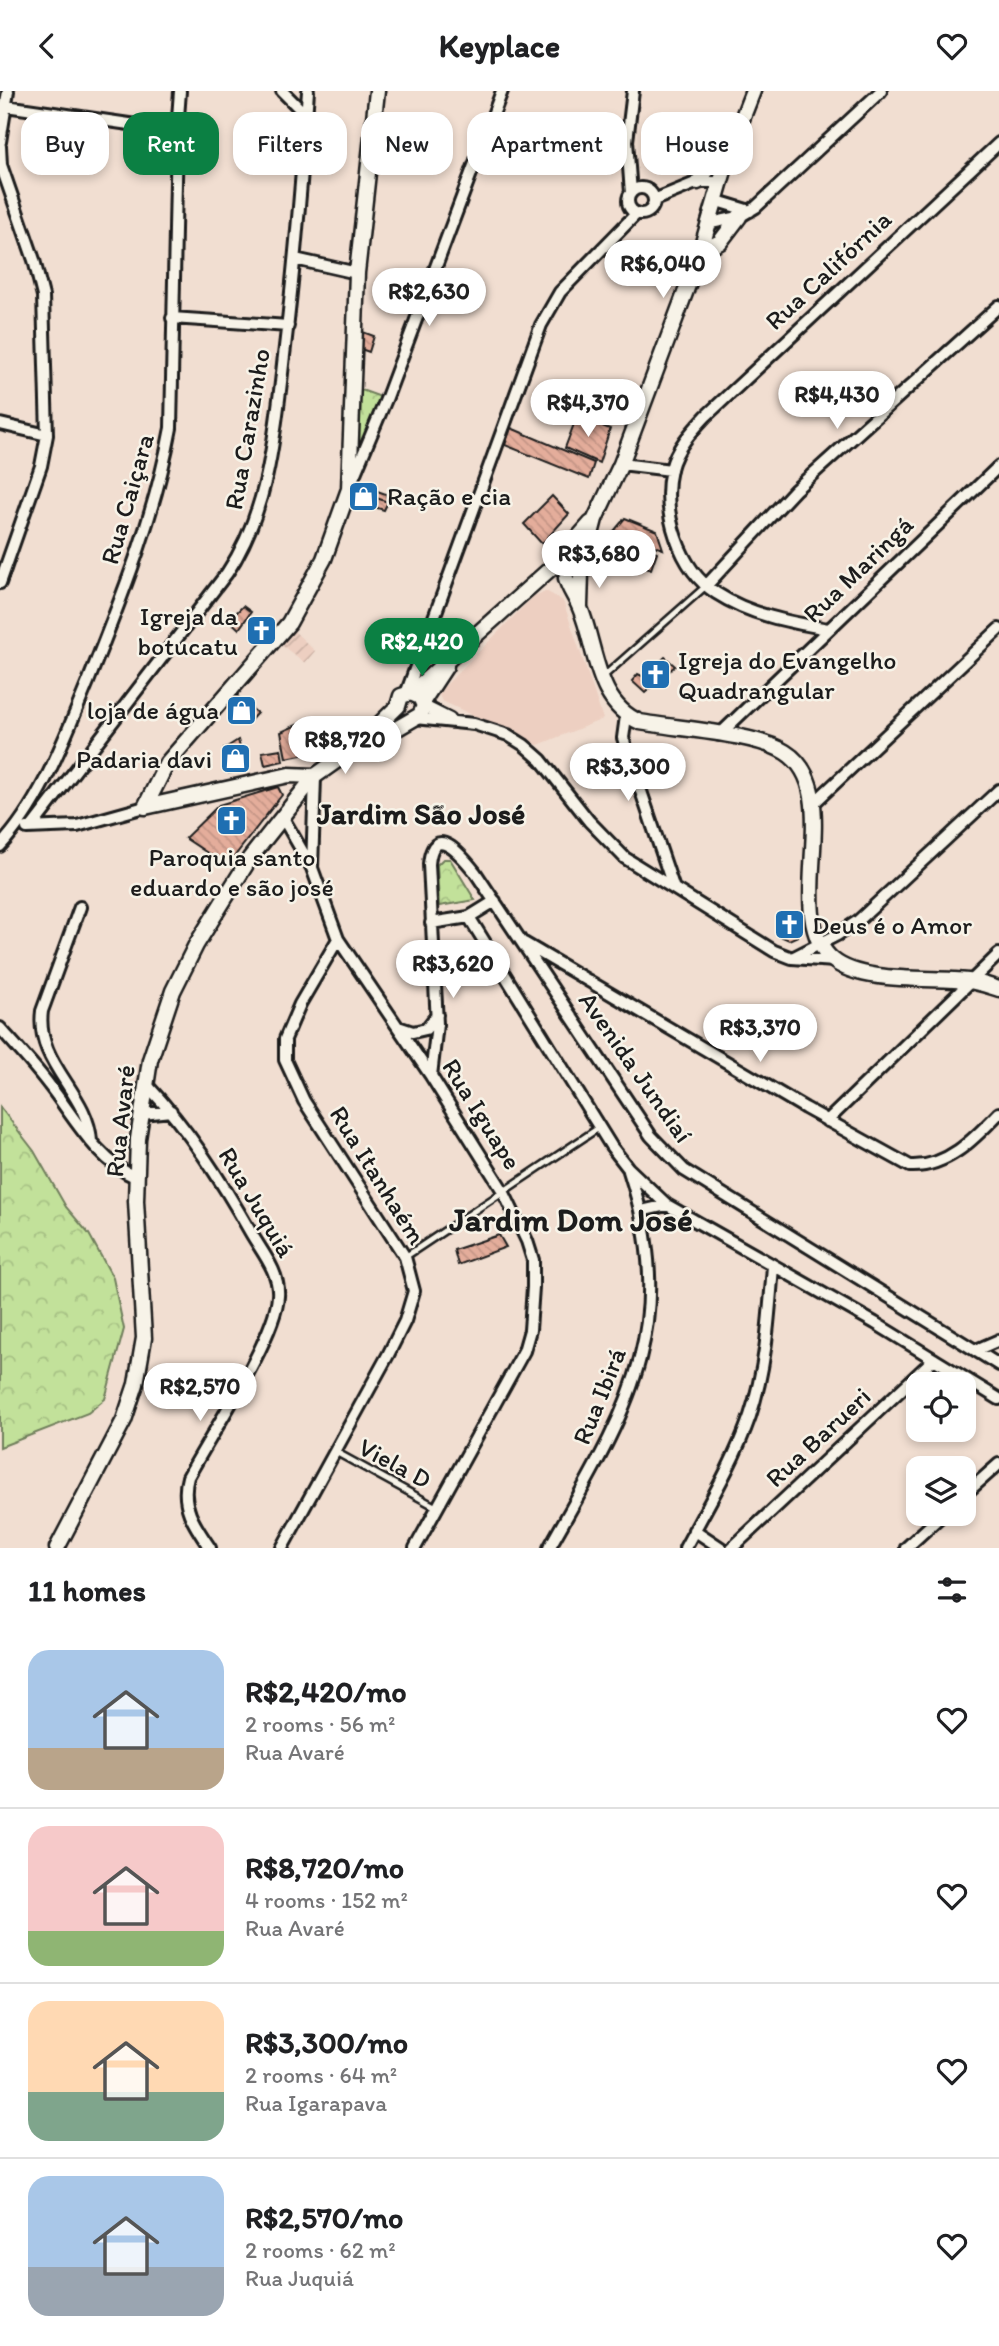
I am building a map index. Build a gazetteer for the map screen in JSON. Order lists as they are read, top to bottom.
{
  "streets": {
    "main road": ["Rua Avaré"],
    "street": [
      "Rua Califórnia",
      "Rua Carazinho",
      "Rua Caiçara",
      "Rua Maringá",
      "Avenida Jundiaí",
      "Rua Iguape",
      "Rua Itanhaém",
      "Rua Juquiá",
      "Rua Ibirá",
      "Rua Barueri"
    ],
    "lane": ["Viela D"]
  },
  "crossings": [
    ["Rua Iguape", "Rua Avaré"],
    ["Rua Iguape", "Rua Itanhaém"],
    ["Rua Iguape", "Viela D"],
    ["Rua Avaré", "Rua Juquiá"],
    ["Rua Itanhaém", "Viela D"]
  ],
  "districts": ["Jardim São José", "Jardim Dom José"],
  "places": {
    "shop": ["Ração e cia", "loja de água", "Padaria davi"],
    "church": [
      "Igreja da botucatu",
      "Igreja do Evangelho Quadrangular",
      "Paroquia santo eduardo e são josé",
      "Deus é o Amor"
    ]
  },
  "page": {
    "header": "Keyplace",
    "chip": [
      "Buy",
      "Rent",
      "Filters",
      "New",
      "Apartment",
      "House"
    ],
    "price": [
      "R$6,040",
      "R$2,630",
      "R$4,430",
      "R$4,370",
      "R$3,680",
      "R$2,420",
      "R$8,720",
      "R$3,300",
      "R$3,620",
      "R$3,370",
      "R$2,570"
    ],
    "heading": "11 homes",
    "list": [
      {
        "name": "R$2,420/mo",
        "note": "2 rooms · 56 m² · Rua Avaré"
      },
      {
        "name": "R$8,720/mo",
        "note": "4 rooms · 152 m² · Rua Avaré"
      },
      {
        "name": "R$3,300/mo",
        "note": "2 rooms · 64 m² · Rua Igarapava"
      },
      {
        "name": "R$2,570/mo",
        "note": "2 rooms · 62 m² · Rua Juquiá"
      }
    ]
  }
}
